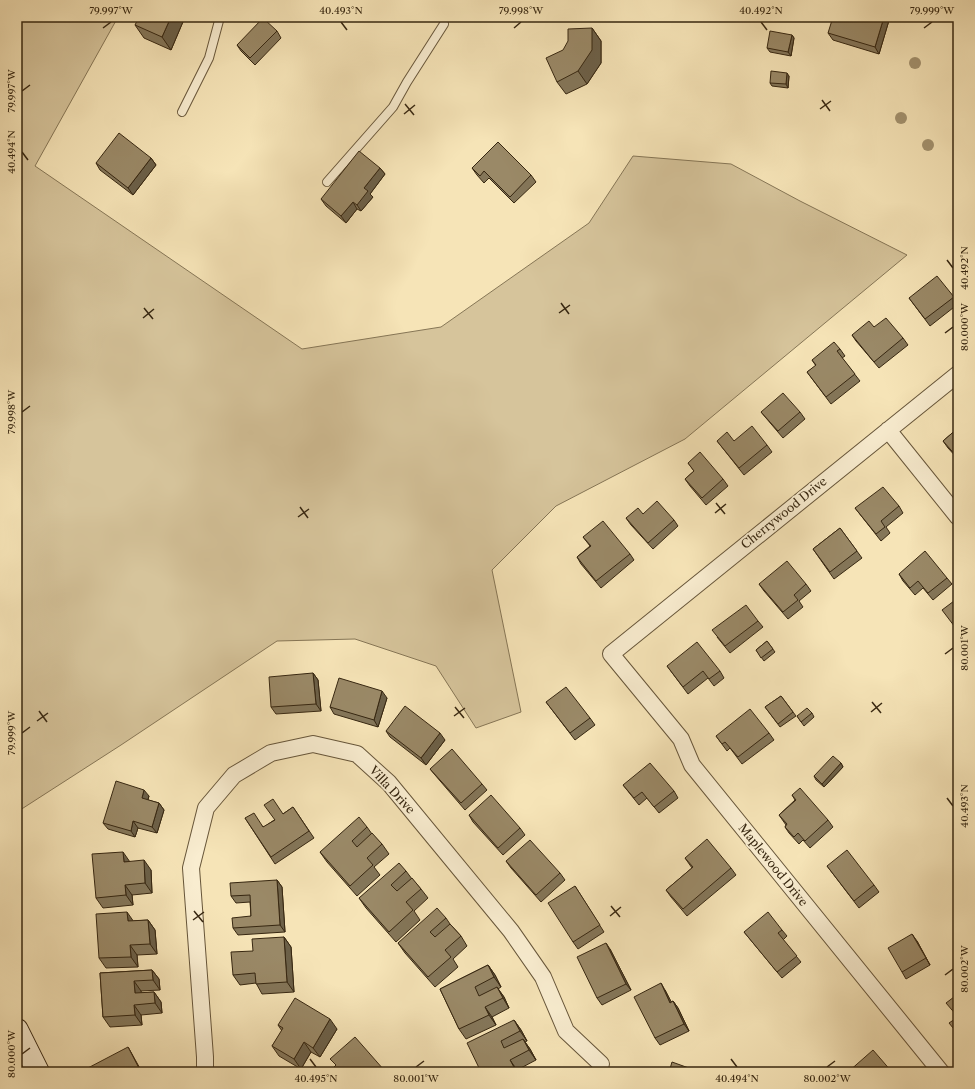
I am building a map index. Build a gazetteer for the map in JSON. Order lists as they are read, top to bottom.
{
  "streets": {
    "street": ["Cherrywood Drive", "Villa Drive", "Maplewood Drive"]
  },
  "crossings": [
    ["Cherrywood Drive", "Maplewood Drive"]
  ],
  "coordinates": [
    "79.997°W",
    "40.493°N",
    "79.998°W",
    "40.492°N",
    "79.999°W",
    "40.494°N",
    "80.000°W",
    "80.001°W",
    "80.002°W",
    "40.495°N"
  ]
}
